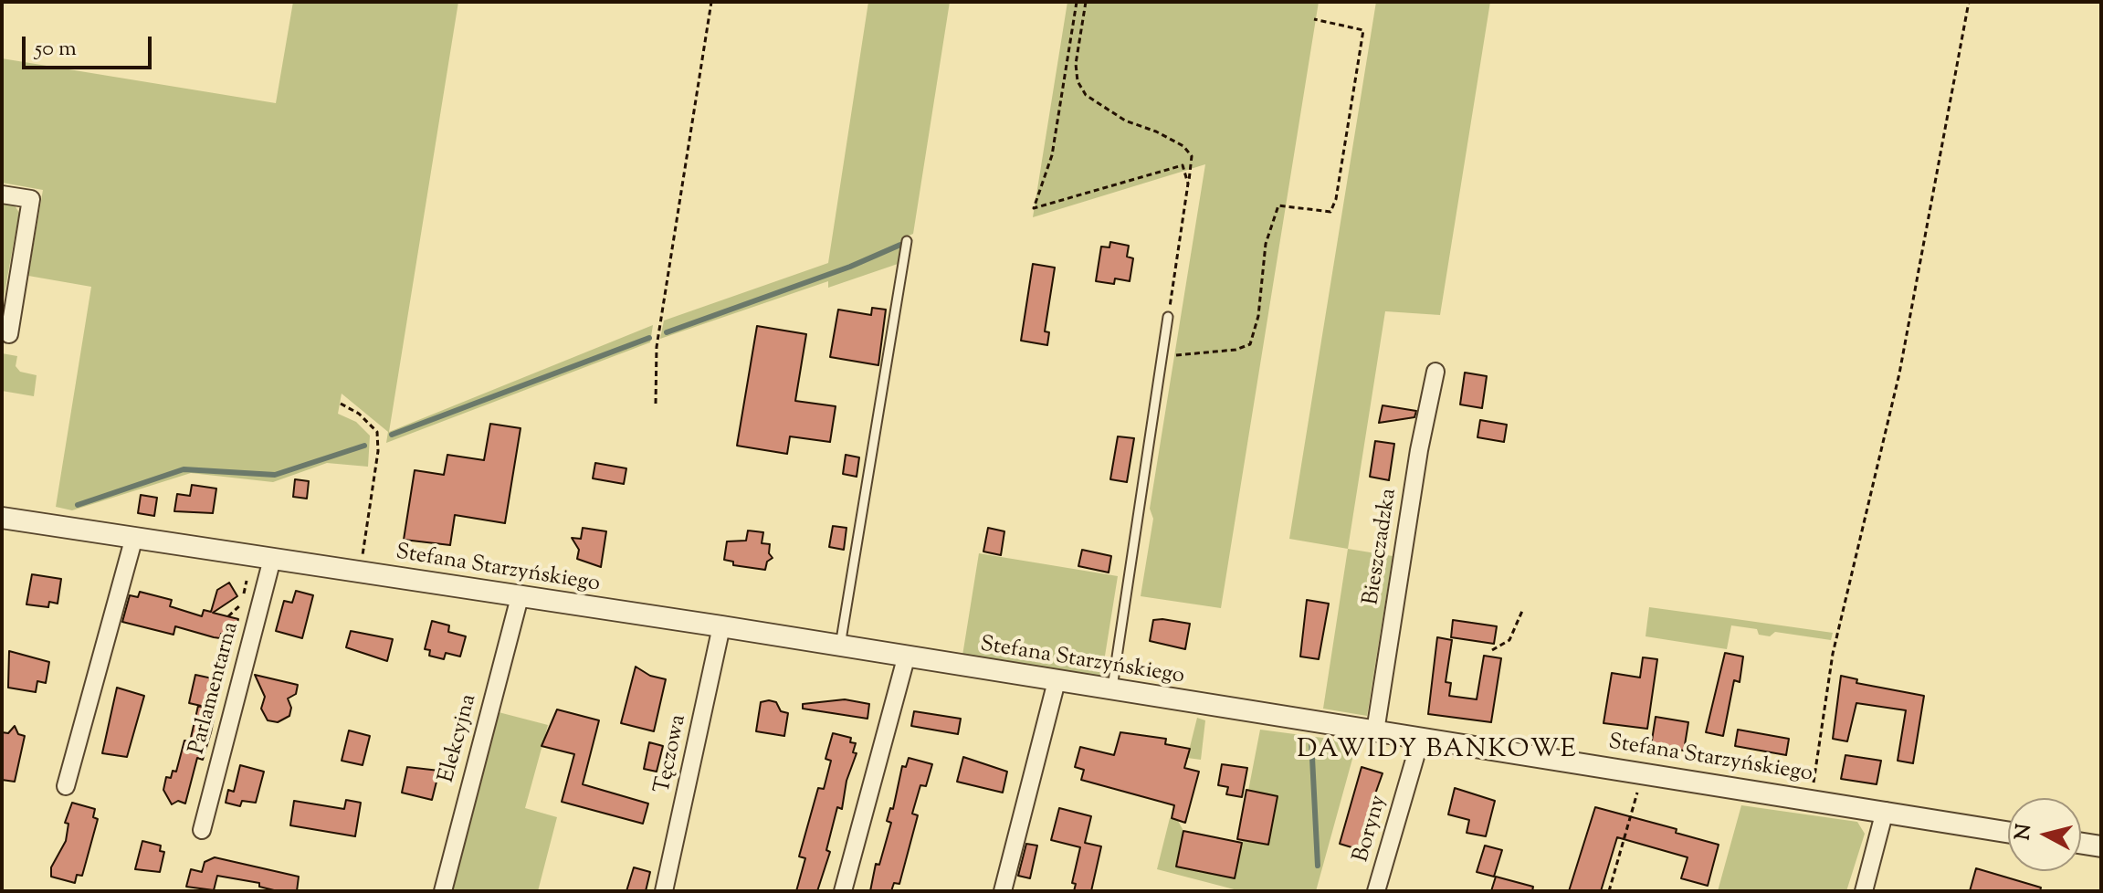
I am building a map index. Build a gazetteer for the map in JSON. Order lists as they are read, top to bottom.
{
  "streets": {
    "street": [
      "Bieszczadzka",
      "Stefana Starzyńskiego",
      "Parlamentarna",
      "Elekcyjna",
      "Tęczowa",
      "Boryny"
    ]
  },
  "crossings": [
    ["Bieszczadzka", "Stefana Starzyńskiego"],
    ["Stefana Starzyńskiego", "Parlamentarna"],
    ["Stefana Starzyńskiego", "Elekcyjna"],
    ["Stefana Starzyńskiego", "Tęczowa"],
    ["Stefana Starzyńskiego", "Boryny"]
  ],
  "districts": ["DAWIDY BANKOWE"],
  "scale_bar": "50 m",
  "north": "left"
}
